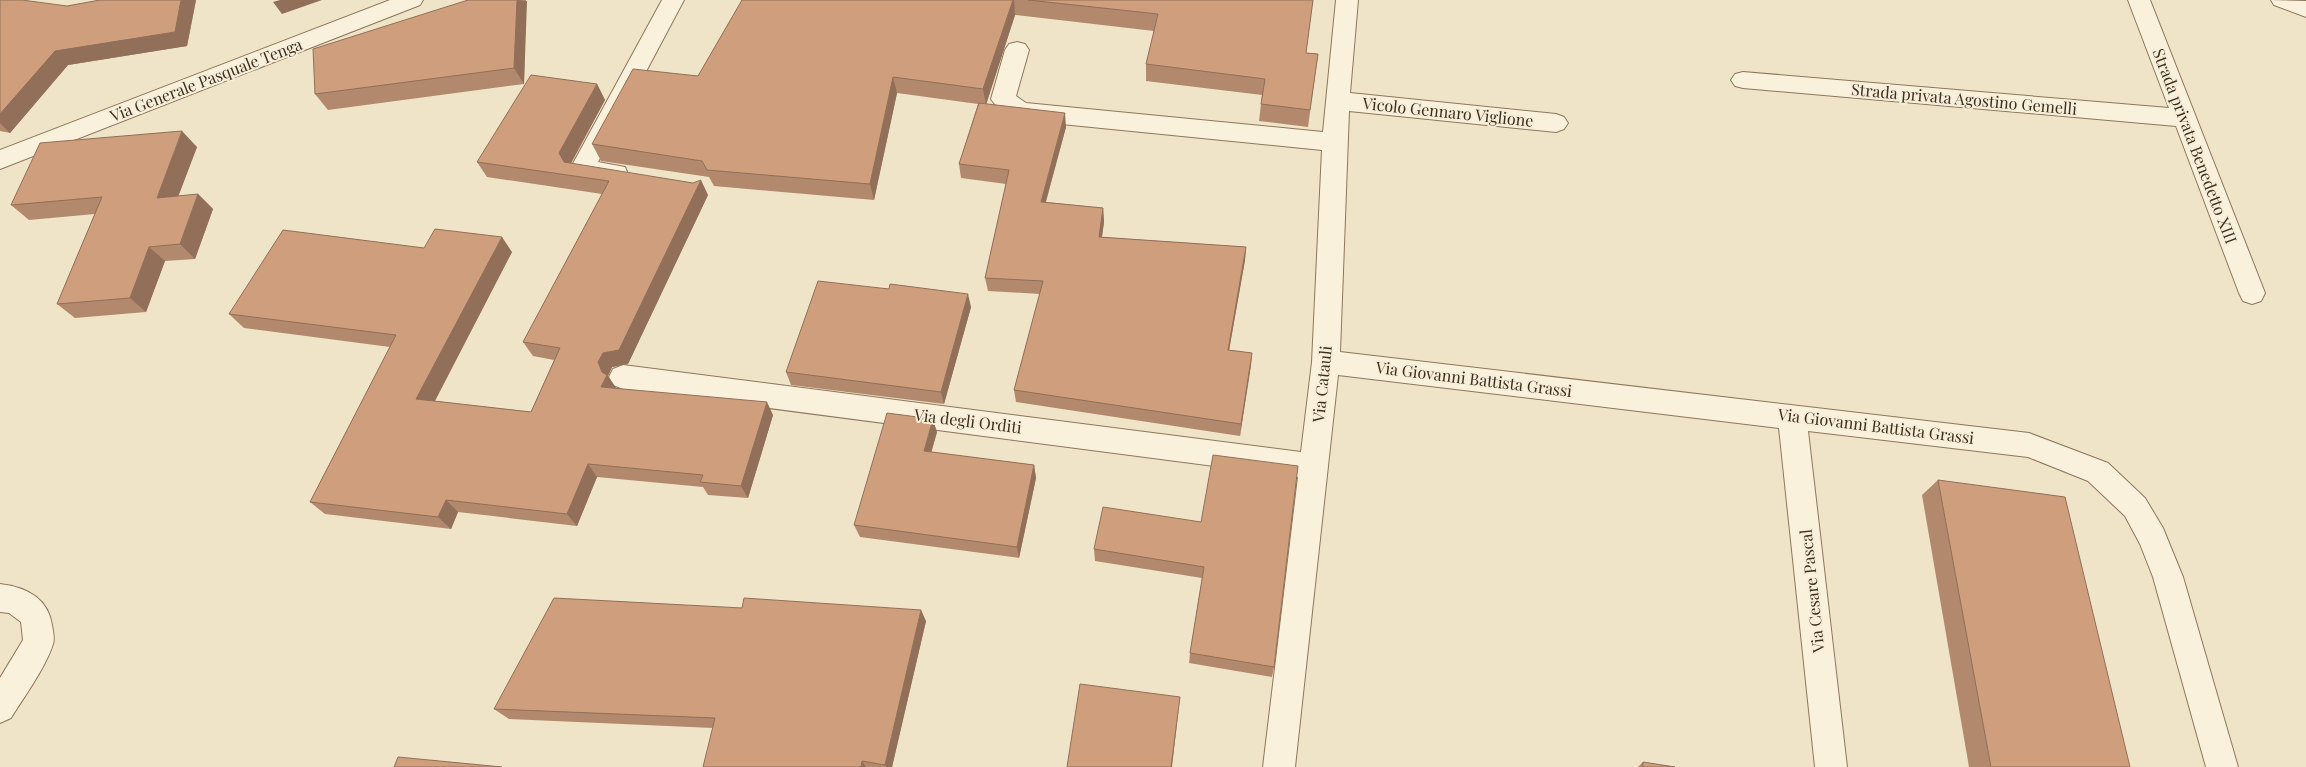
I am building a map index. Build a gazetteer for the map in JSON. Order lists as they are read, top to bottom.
{
  "streets": {
    "street": [
      "Via Generale Pasquale Tenga",
      "Strada privata Agostino Gemelli",
      "Vicolo Gennaro Viglione",
      "Strada privata Benedetto XIII",
      "Via Giovanni Battista Grassi",
      "Via Catauli",
      "Via degli Orditi",
      "Via Cesare Pascal"
    ]
  },
  "crossings": [
    ["Strada privata Agostino Gemelli", "Strada privata Benedetto XIII"],
    ["Vicolo Gennaro Viglione", "Via Catauli"],
    ["Via Giovanni Battista Grassi", "Via Catauli"],
    ["Via Giovanni Battista Grassi", "Via Cesare Pascal"],
    ["Via Catauli", "Via degli Orditi"]
  ]
}
